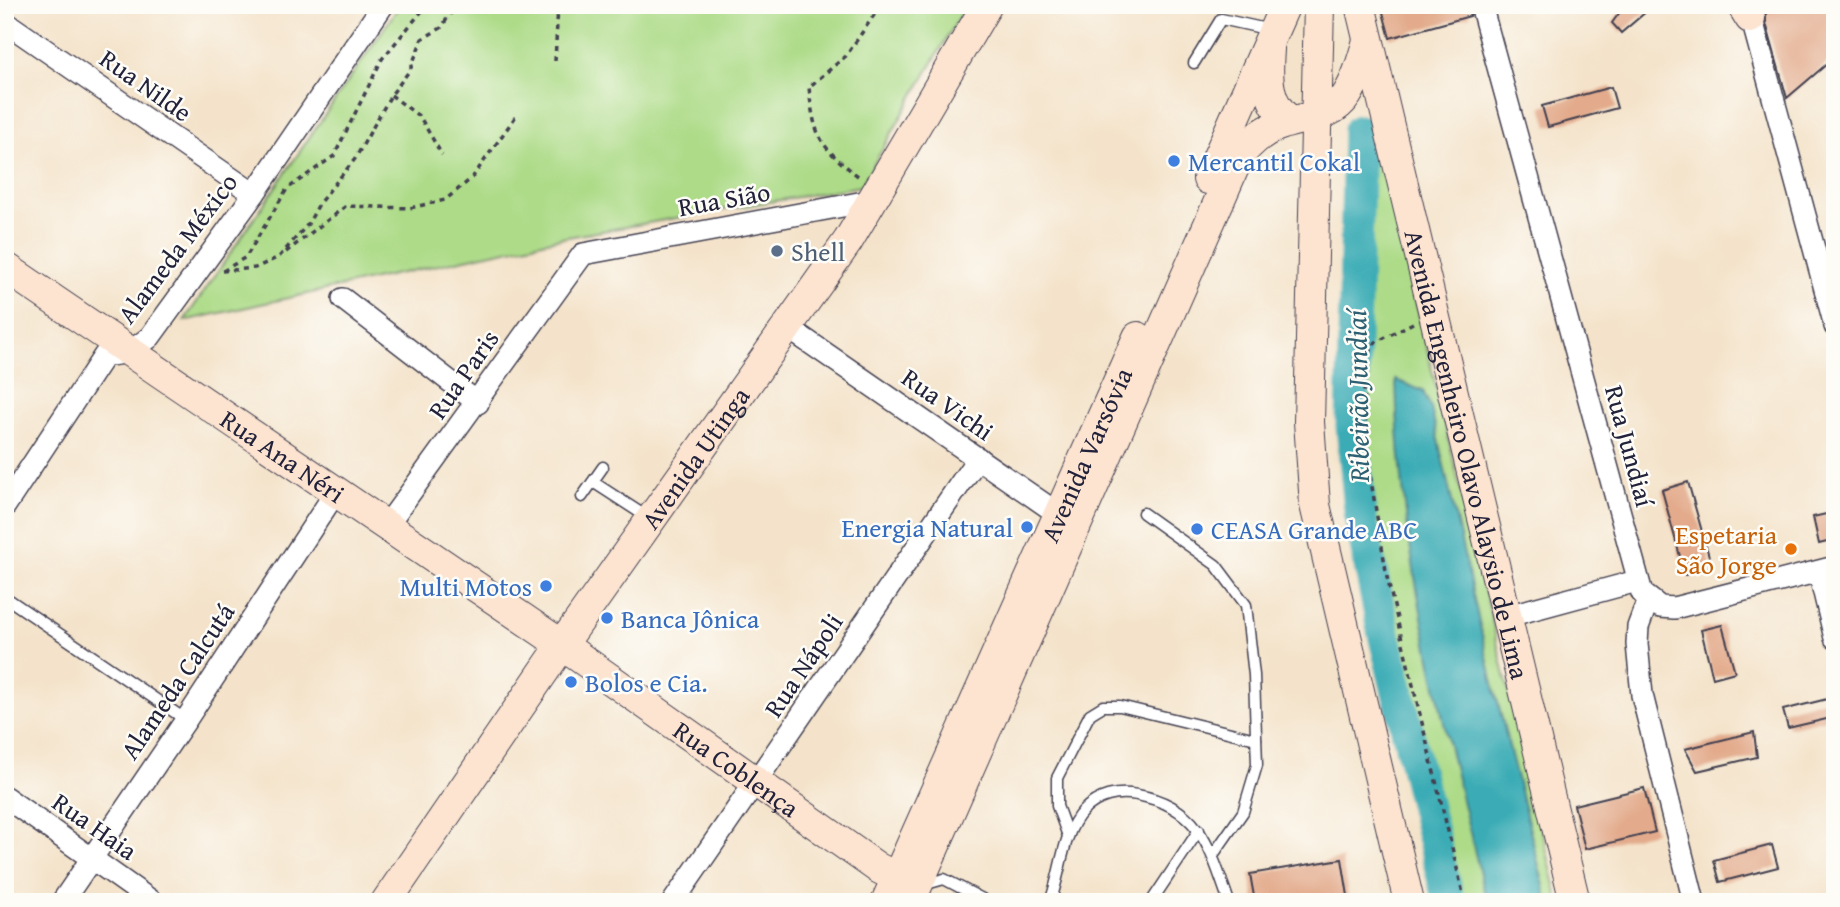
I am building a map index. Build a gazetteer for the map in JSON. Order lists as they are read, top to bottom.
{
  "streets": {
    "main road": [
      "Avenida Varsóvia",
      "Avenida Engenheiro Olavo Alaysio de Lima",
      "Rua Ana Néri",
      "Avenida Utinga",
      "Rua Coblença"
    ],
    "street": [
      "Rua Nilde",
      "Rua Sião",
      "Alameda México",
      "Rua Paris",
      "Rua Vichi",
      "Rua Jundiaí",
      "Rua Nápoli",
      "Alameda Calcutá",
      "Rua Haia"
    ]
  },
  "crossings": [
    ["Rua Nilde", "Alameda México"],
    ["Rua Sião", "Rua Paris"],
    ["Rua Sião", "Avenida Utinga"],
    ["Alameda México", "Rua Ana Néri"],
    ["Rua Paris", "Rua Ana Néri"],
    ["Rua Vichi", "Avenida Varsóvia"],
    ["Rua Vichi", "Avenida Utinga"],
    ["Rua Vichi", "Rua Nápoli"],
    ["Avenida Varsóvia", "Avenida Engenheiro Olavo Alaysio de Lima"],
    ["Avenida Varsóvia", "Rua Coblença"],
    ["Rua Ana Néri", "Avenida Utinga"],
    ["Rua Ana Néri", "Alameda Calcutá"],
    ["Rua Ana Néri", "Rua Coblença"],
    ["Avenida Utinga", "Rua Coblença"],
    ["Rua Nápoli", "Rua Coblença"],
    ["Alameda Calcutá", "Rua Haia"]
  ],
  "water": ["Ribeirão Jundiaí"],
  "places": [
    "Mercantil Cokal",
    "Shell",
    "Energia Natural",
    "CEASA Grande ABC",
    "Espetaria São Jorge",
    "Multi Motos",
    "Banca Jônica",
    "Bolos e Cia."
  ]
}
